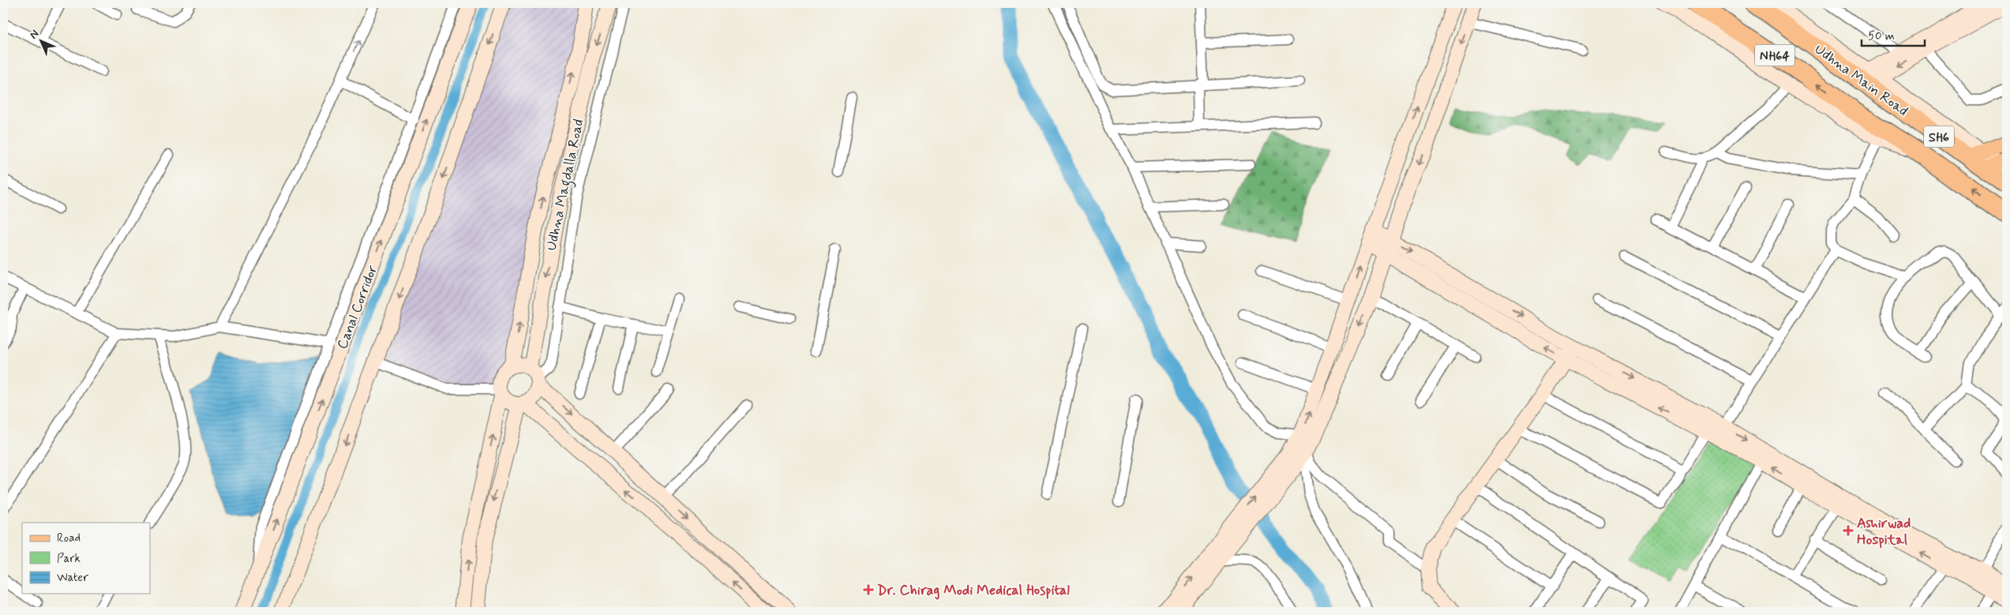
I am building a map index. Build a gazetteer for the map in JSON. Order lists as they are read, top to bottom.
{
  "streets": {
    "highway": ["NH64", "Udhna Main Road", "SH6"],
    "street": ["Udhna Magdalla Road", "Canal Corridor"]
  },
  "places": {
    "health": ["Ashirwad Hospital", "Dr. Chirag Modi Medical Hospital"]
  },
  "legend": ["Road", "Park", "Water"],
  "scale_bar": "50 m",
  "north": "top left"
}
